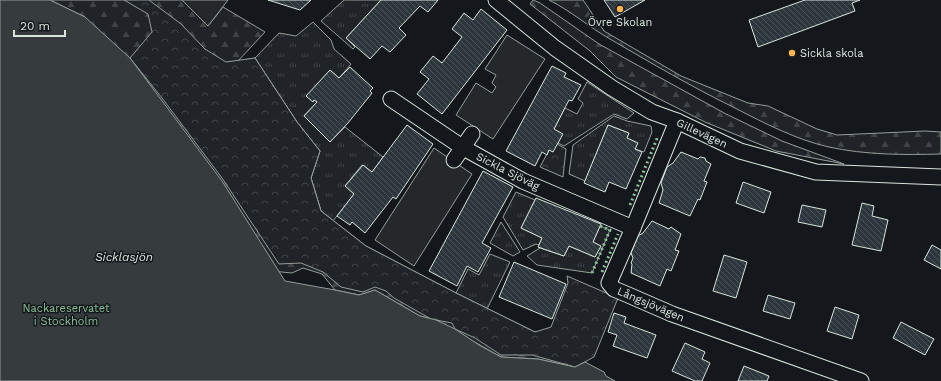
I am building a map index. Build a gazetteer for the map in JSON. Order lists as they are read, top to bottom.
{
  "streets": {
    "street": ["Gillevägen", "Sickla Sjöväg", "Långsjövägen"]
  },
  "crossings": [
    ["Gillevägen", "Långsjövägen"],
    ["Sickla Sjöväg", "Långsjövägen"]
  ],
  "water": ["Sicklasjön"],
  "parks": ["Nackareservatet i Stockholm"],
  "places": ["Övre Skolan", "Sickla skola"],
  "scale_bar": "20 m"
}
